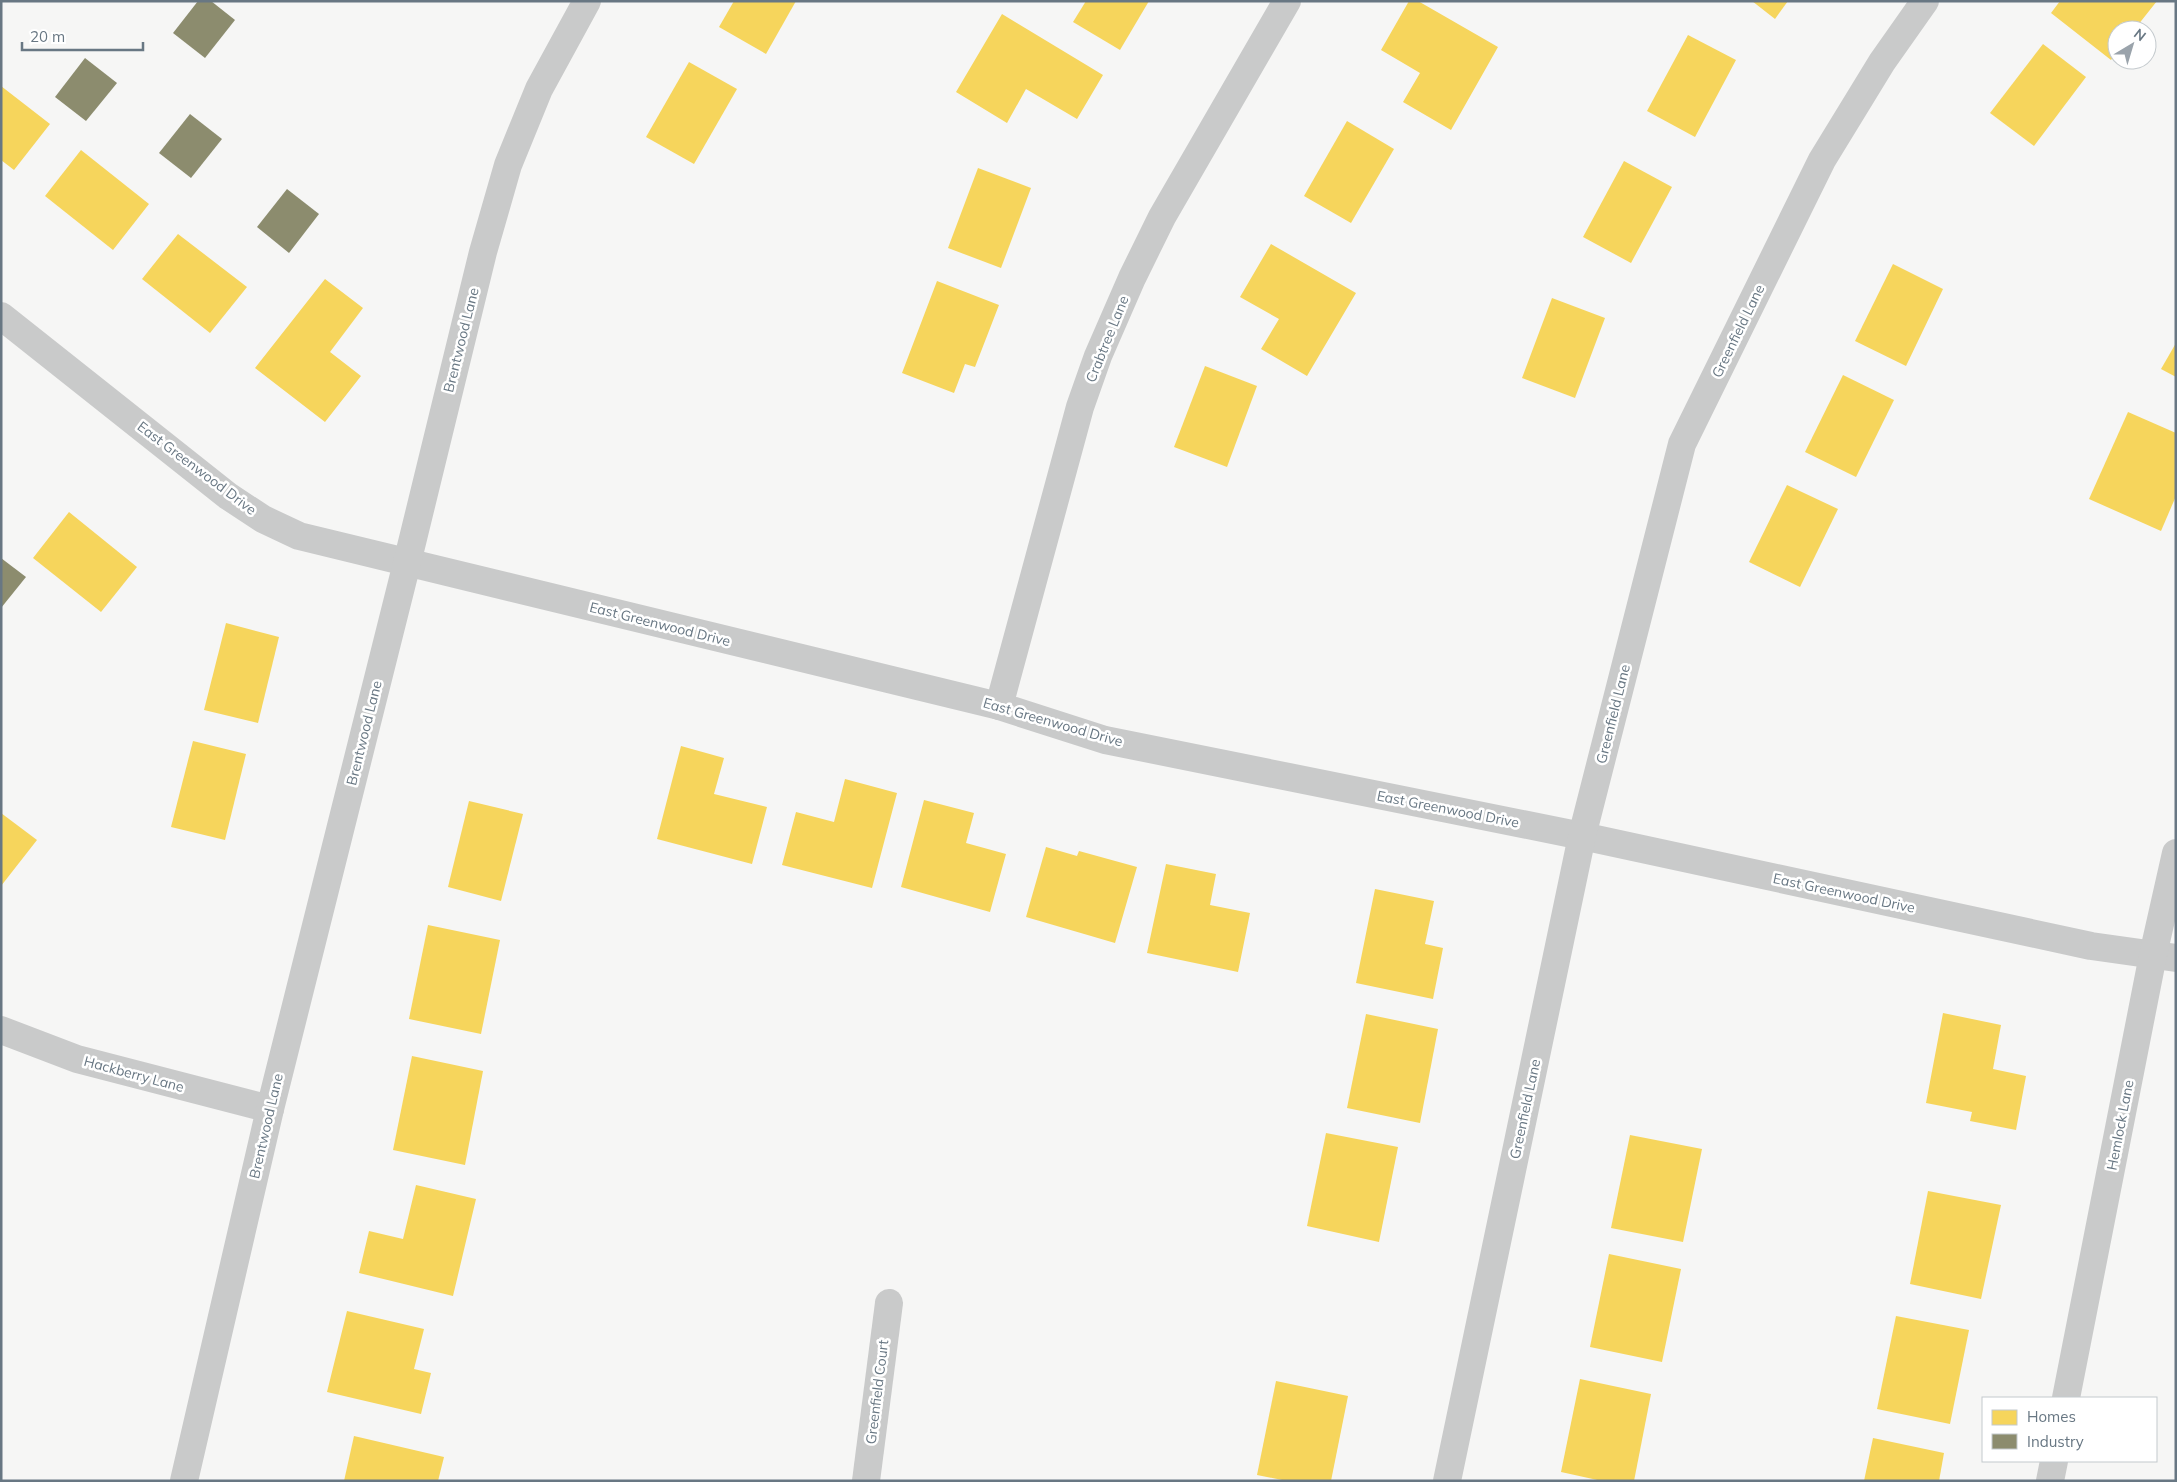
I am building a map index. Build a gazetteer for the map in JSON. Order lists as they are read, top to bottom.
{
  "streets": {
    "street": [
      "Greenfield Lane",
      "Crabtree Lane",
      "Brentwood Lane",
      "East Greenwood Drive",
      "Hackberry Lane",
      "Hemlock Lane",
      "Greenfield Court"
    ]
  },
  "crossings": [
    ["Greenfield Lane", "East Greenwood Drive"],
    ["Crabtree Lane", "East Greenwood Drive"],
    ["Brentwood Lane", "East Greenwood Drive"],
    ["Brentwood Lane", "Hackberry Lane"],
    ["East Greenwood Drive", "Hemlock Lane"]
  ],
  "legend": ["Homes", "Industry"],
  "scale_bar": "20 m",
  "north": "top right"
}
